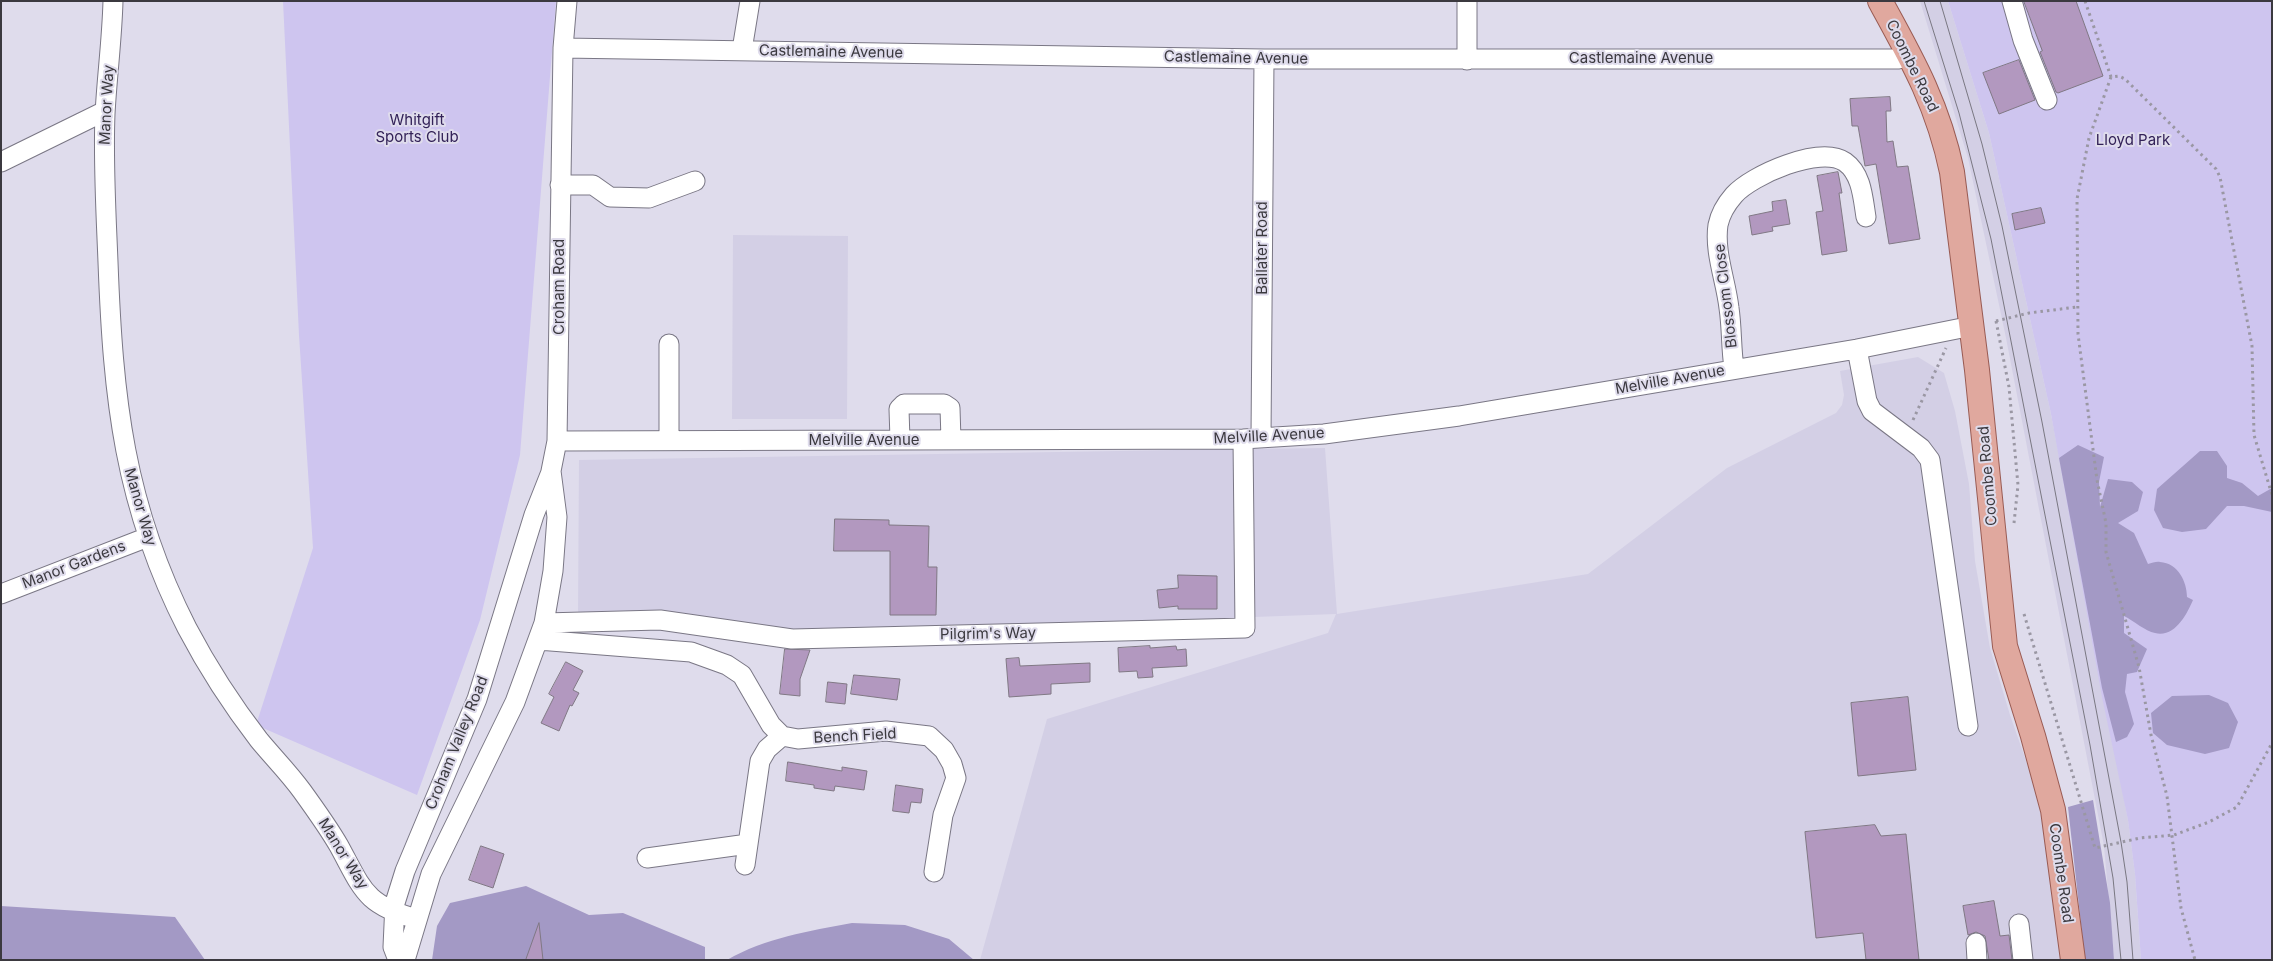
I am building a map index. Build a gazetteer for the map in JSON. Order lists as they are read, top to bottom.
{
  "streets": {
    "main road": ["Coombe Road"],
    "street": [
      "Castlemaine Avenue",
      "Manor Way",
      "Ballater Road",
      "Croham Road",
      "Blossom Close",
      "Melville Avenue",
      "Manor Gardens",
      "Pilgrim's Way",
      "Bench Field",
      "Croham Valley Road"
    ]
  },
  "crossings": [
    ["Castlemaine Avenue", "Coombe Road"],
    ["Castlemaine Avenue", "Ballater Road"],
    ["Castlemaine Avenue", "Croham Road"],
    ["Coombe Road", "Melville Avenue"],
    ["Manor Way", "Manor Gardens"],
    ["Manor Way", "Croham Valley Road"],
    ["Ballater Road", "Melville Avenue"],
    ["Ballater Road", "Pilgrim's Way"],
    ["Croham Road", "Melville Avenue"],
    ["Croham Road", "Croham Valley Road"],
    ["Blossom Close", "Melville Avenue"],
    ["Melville Avenue", "Pilgrim's Way"],
    ["Pilgrim's Way", "Croham Valley Road"]
  ],
  "parks": ["Whitgift Sports Club", "Lloyd Park"]
}
